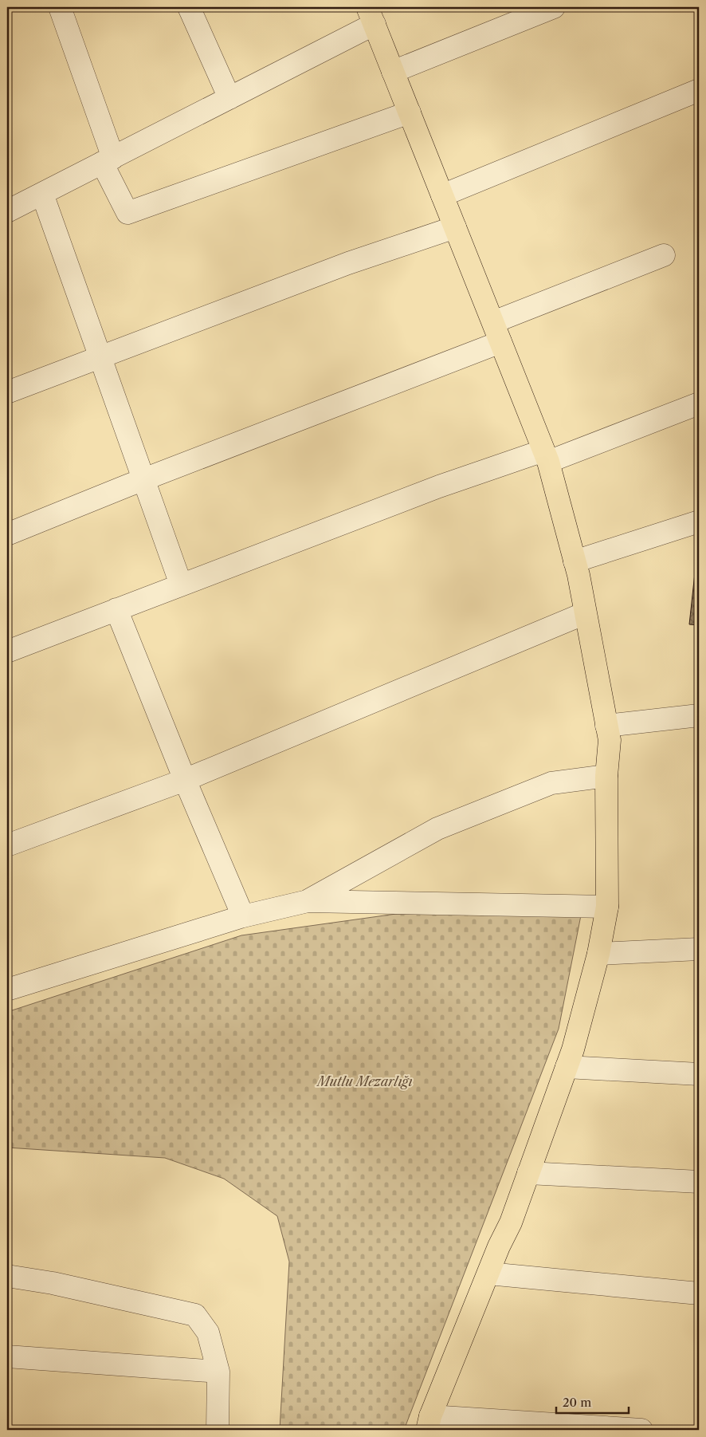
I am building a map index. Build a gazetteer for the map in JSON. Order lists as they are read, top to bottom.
{
  "parks": ["Mutlu Mezarlığı"],
  "scale_bar": "20 m"
}
